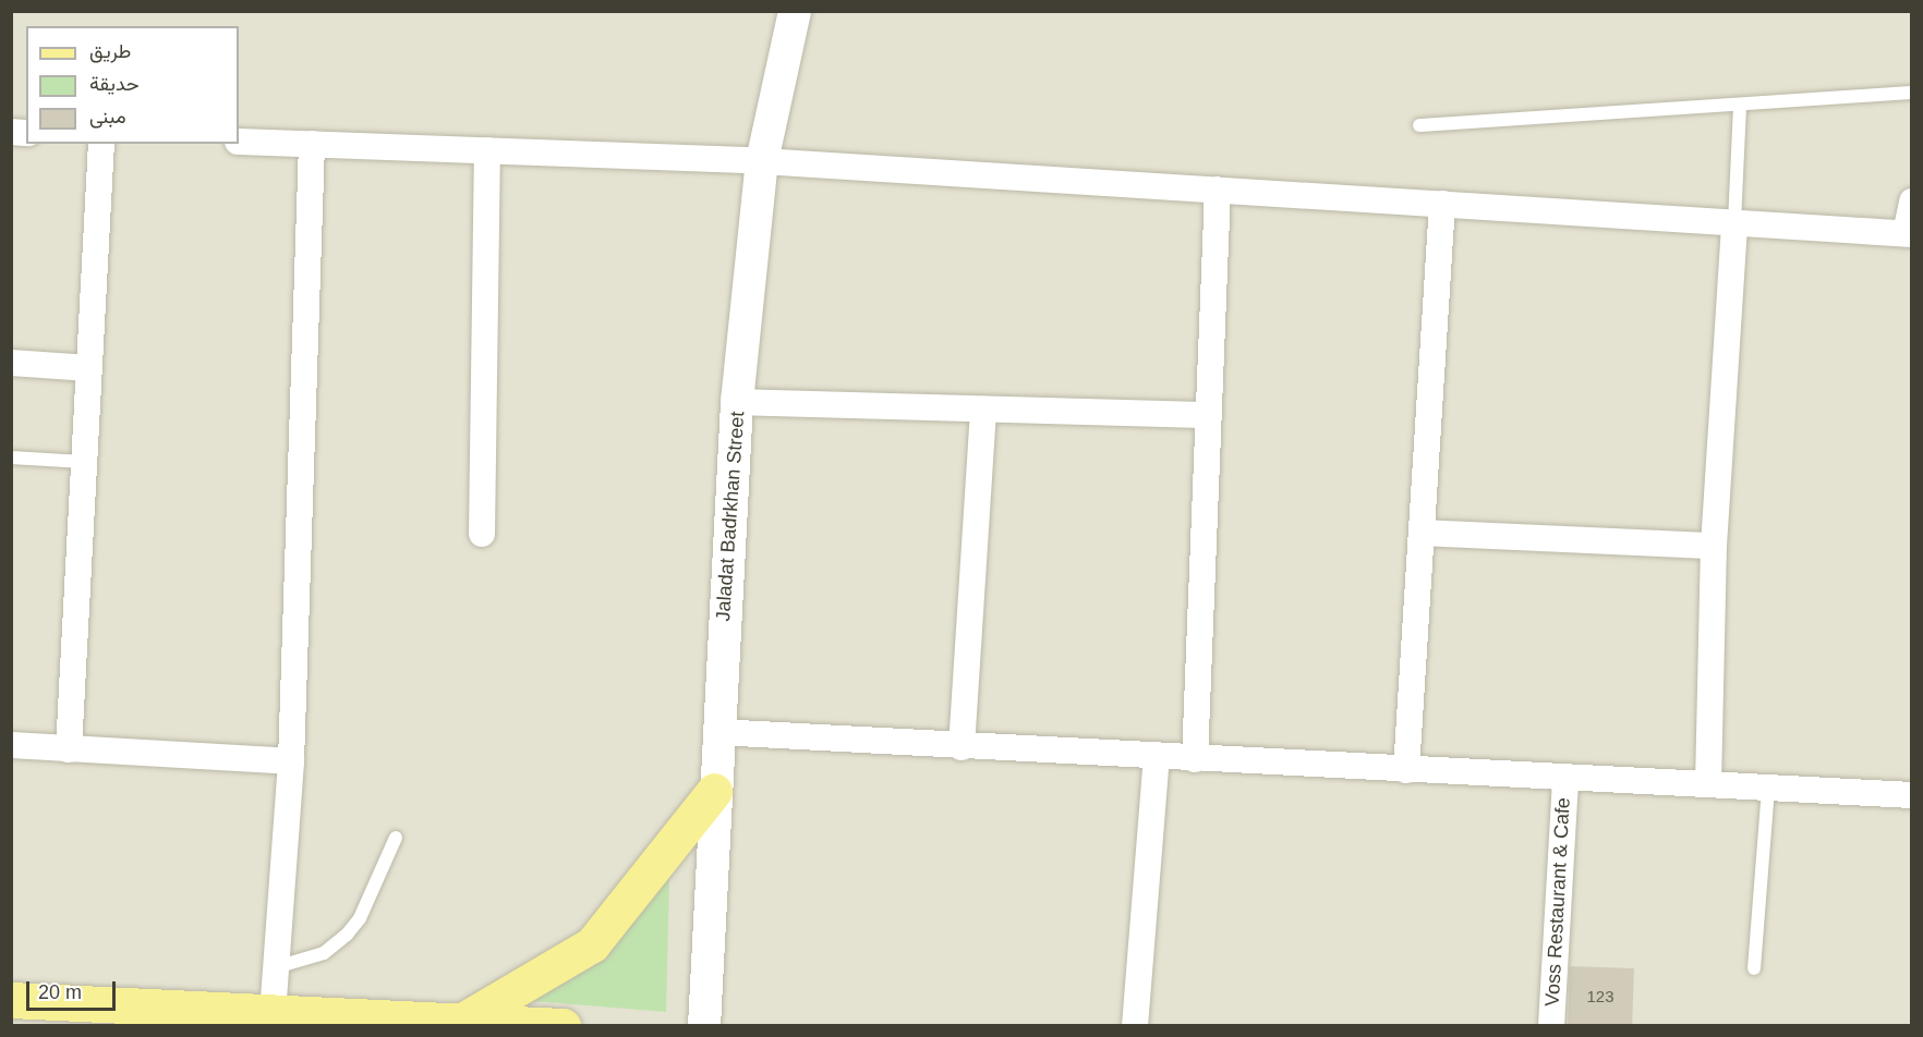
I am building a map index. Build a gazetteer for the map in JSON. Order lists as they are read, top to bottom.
{
  "streets": {
    "street": ["Jaladat Badrkhan Street", "Voss Restaurant & Cafe"]
  },
  "house_numbers": ["123"],
  "legend": ["طريق", "حديقة", "مبنى"],
  "scale_bar": "20 m"
}
